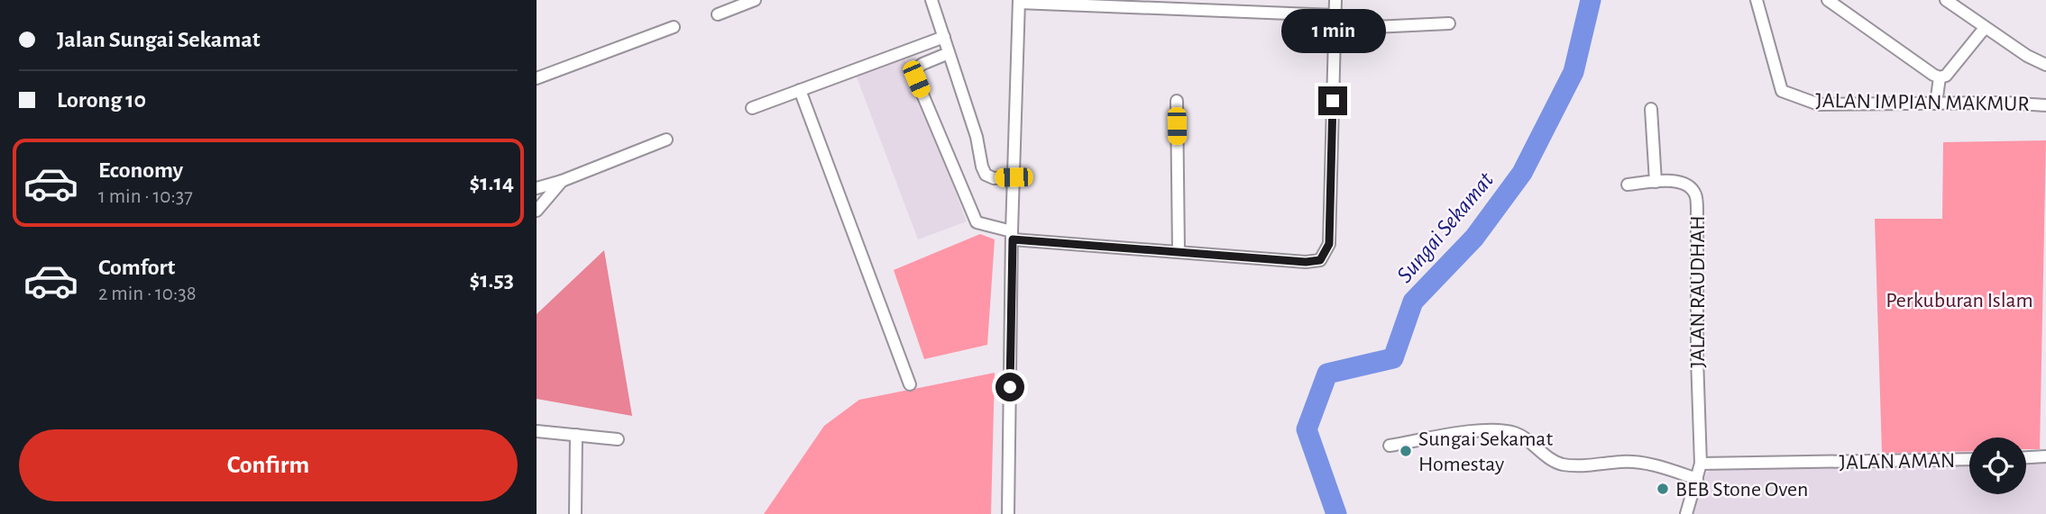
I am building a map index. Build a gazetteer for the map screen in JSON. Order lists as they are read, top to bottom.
{
  "streets": {
    "street": ["JALAN IMPIAN MAKMUR", "JALAN RAUDHAH", "JALAN AMAN"]
  },
  "crossings": [
    ["JALAN RAUDHAH", "JALAN AMAN"]
  ],
  "water": ["Sungai Sekamat"],
  "parks": ["Perkuburan Islam"],
  "places": ["Sungai Sekamat Homestay", "BEB Stone Oven"],
  "page": {
    "banner": ["Jalan Sungai Sekamat", "Lorong 10"],
    "bubble": "1 min",
    "list": [
      {
        "name": "Economy",
        "note": "1 min · 10:37",
        "value": "$1.14"
      },
      {
        "name": "Comfort",
        "note": "2 min · 10:38",
        "value": "$1.53"
      }
    ],
    "buttons": "Confirm"
  }
}
